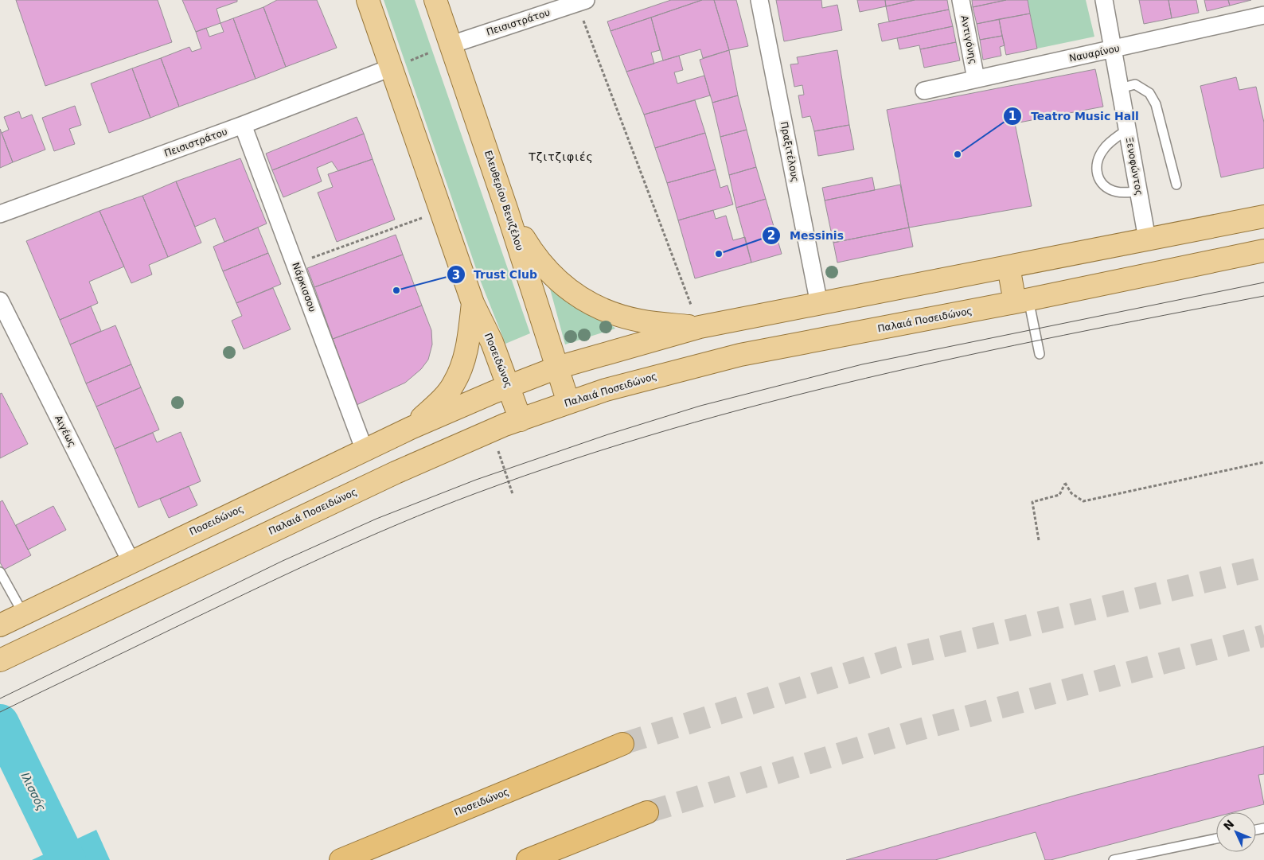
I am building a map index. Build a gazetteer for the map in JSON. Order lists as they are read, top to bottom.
{
  "streets": {
    "highway": ["Ποσειδώνος"],
    "main road": ["Ελευθερίου Βενιζέλου", "Παλαιά Ποσειδώνος"],
    "street": [
      "Πεισιστράτου",
      "Αντιγόνης",
      "Ναυαρίνου",
      "Πραξιτέλους",
      "Ξενοφώντος",
      "Νάρκισσου",
      "Αιγέως"
    ]
  },
  "crossings": [
    ["Πεισιστράτου", "Ελευθερίου Βενιζέλου"],
    ["Πεισιστράτου", "Νάρκισσου"],
    ["Αντιγόνης", "Ναυαρίνου"],
    ["Ναυαρίνου", "Ξενοφώντος"],
    ["Ελευθερίου Βενιζέλου", "Παλαιά Ποσειδώνος"],
    ["Νάρκισσου", "Ποσειδώνος"],
    ["Παλαιά Ποσειδώνος", "Ποσειδώνος"],
    ["Ποσειδώνος", "Αιγέως"]
  ],
  "districts": ["Τζιτζιφιές"],
  "water": ["Ιλισσός"],
  "places": ["Teatro Music Hall", "Messinis", "Trust Club"],
  "north": "top left"
}
